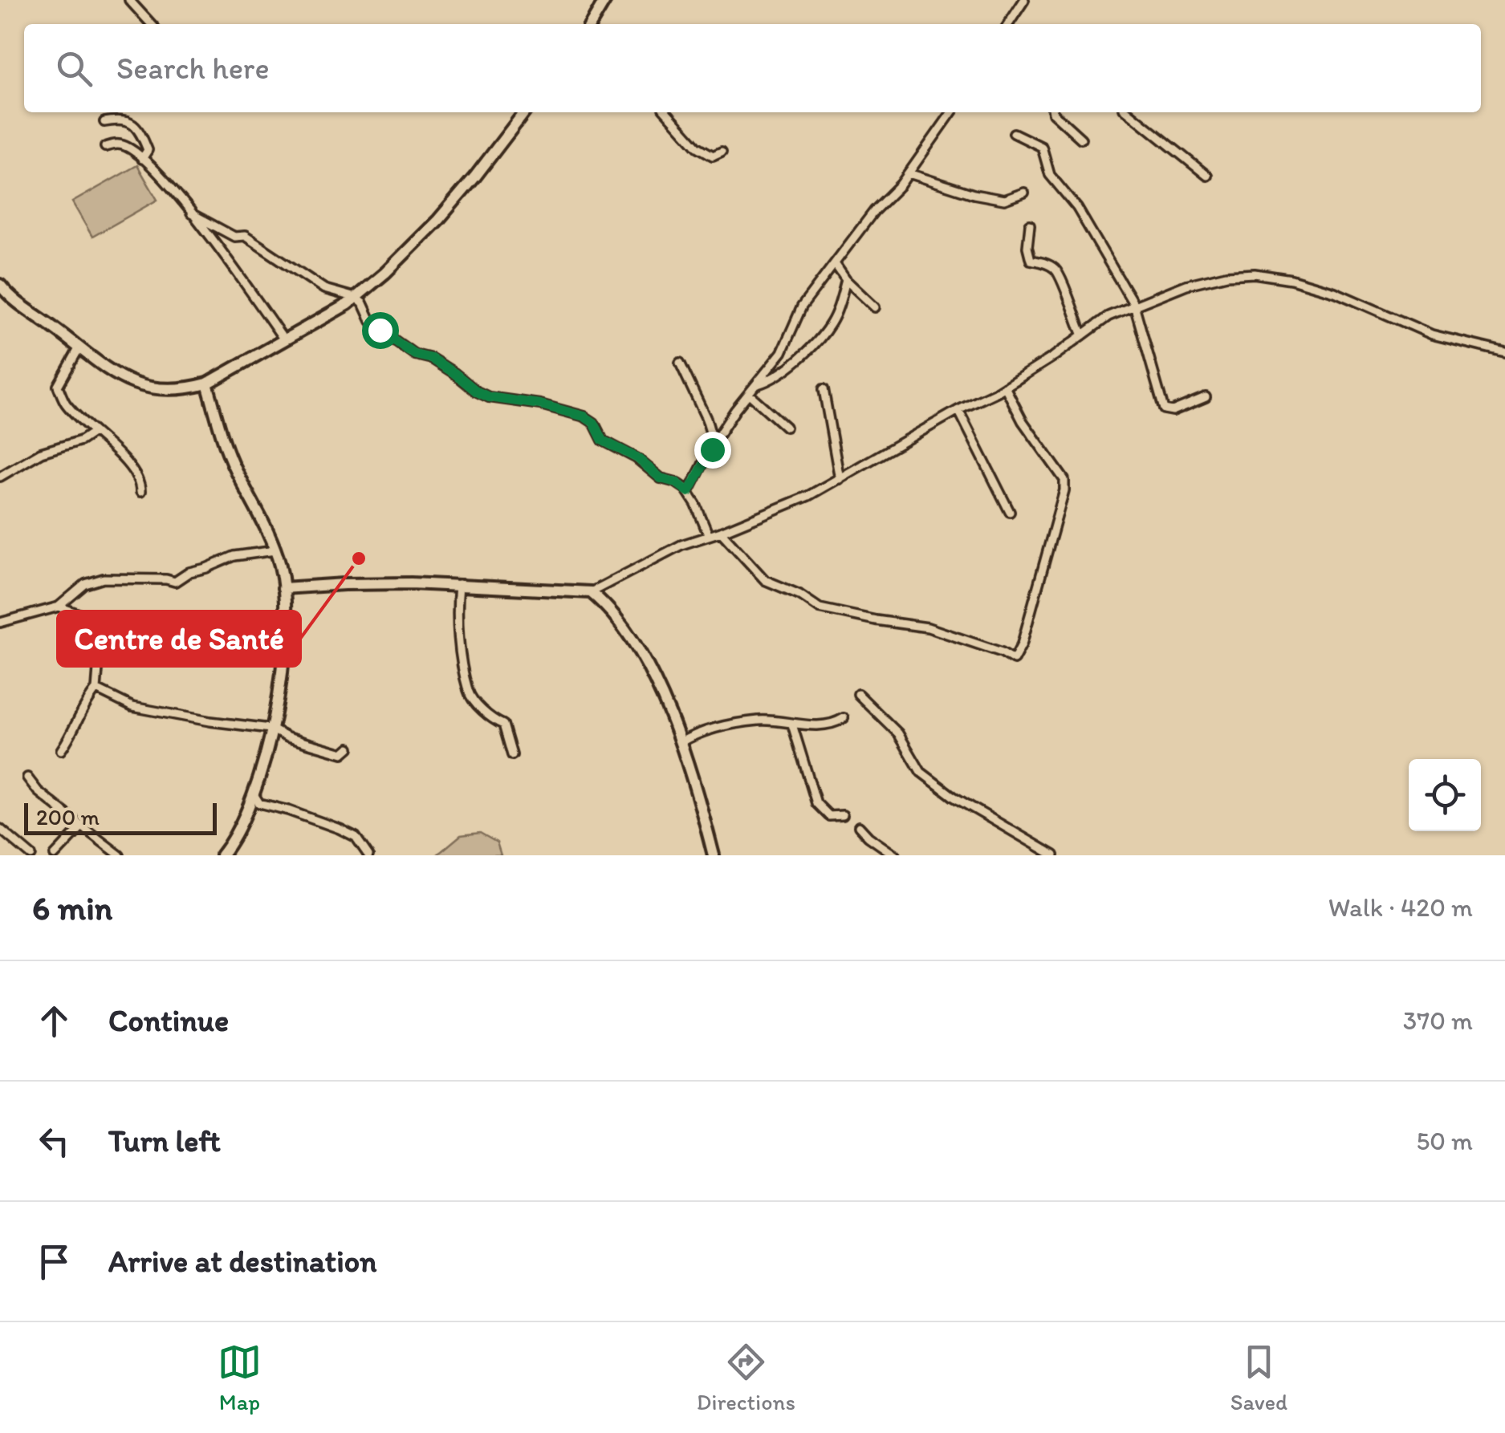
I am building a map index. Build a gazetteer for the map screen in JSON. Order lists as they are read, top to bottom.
{
  "places": ["Centre de Santé"],
  "scale_bar": "200 m",
  "page": {
    "search": "Search here",
    "scale": "200 m",
    "heading": ["6 min", "Walk · 420 m"],
    "list": [
      ["Continue", "370 m"],
      ["Turn left", "50 m"],
      "Arrive at destination"
    ],
    "nav": ["Map", "Directions", "Saved"]
  }
}
